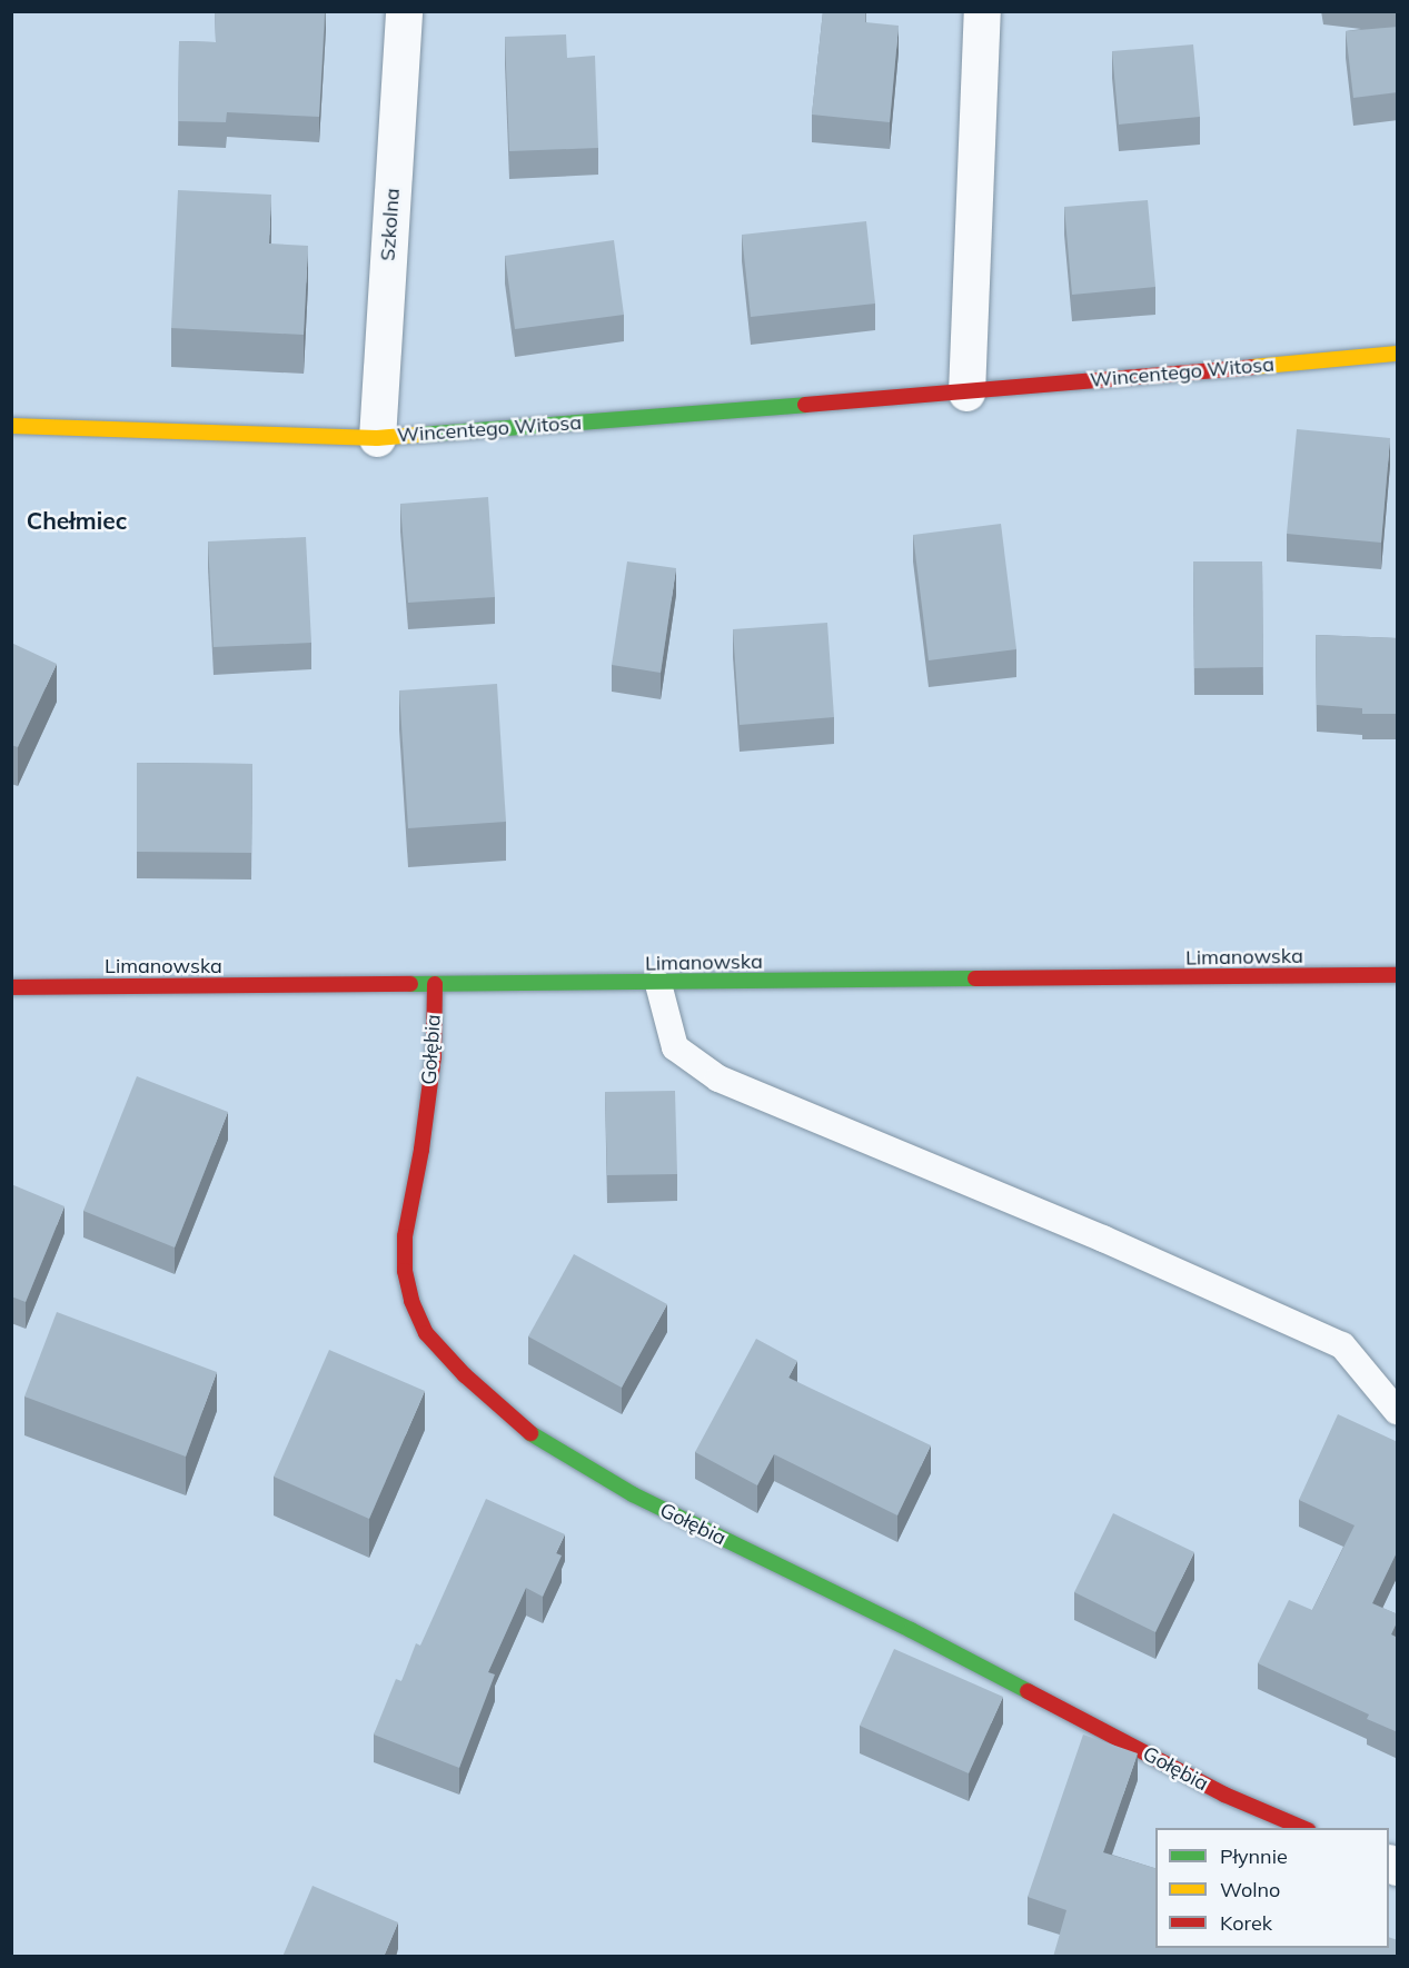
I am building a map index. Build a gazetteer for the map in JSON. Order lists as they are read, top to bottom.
{
  "streets": {
    "street": [
      "Szkolna",
      "Wincentego Witosa",
      "Limanowska",
      "Gołębia"
    ]
  },
  "crossings": [
    ["Szkolna", "Wincentego Witosa"],
    ["Limanowska", "Gołębia"]
  ],
  "districts": ["Chełmiec"],
  "legend": ["Płynnie", "Wolno", "Korek"]
}
